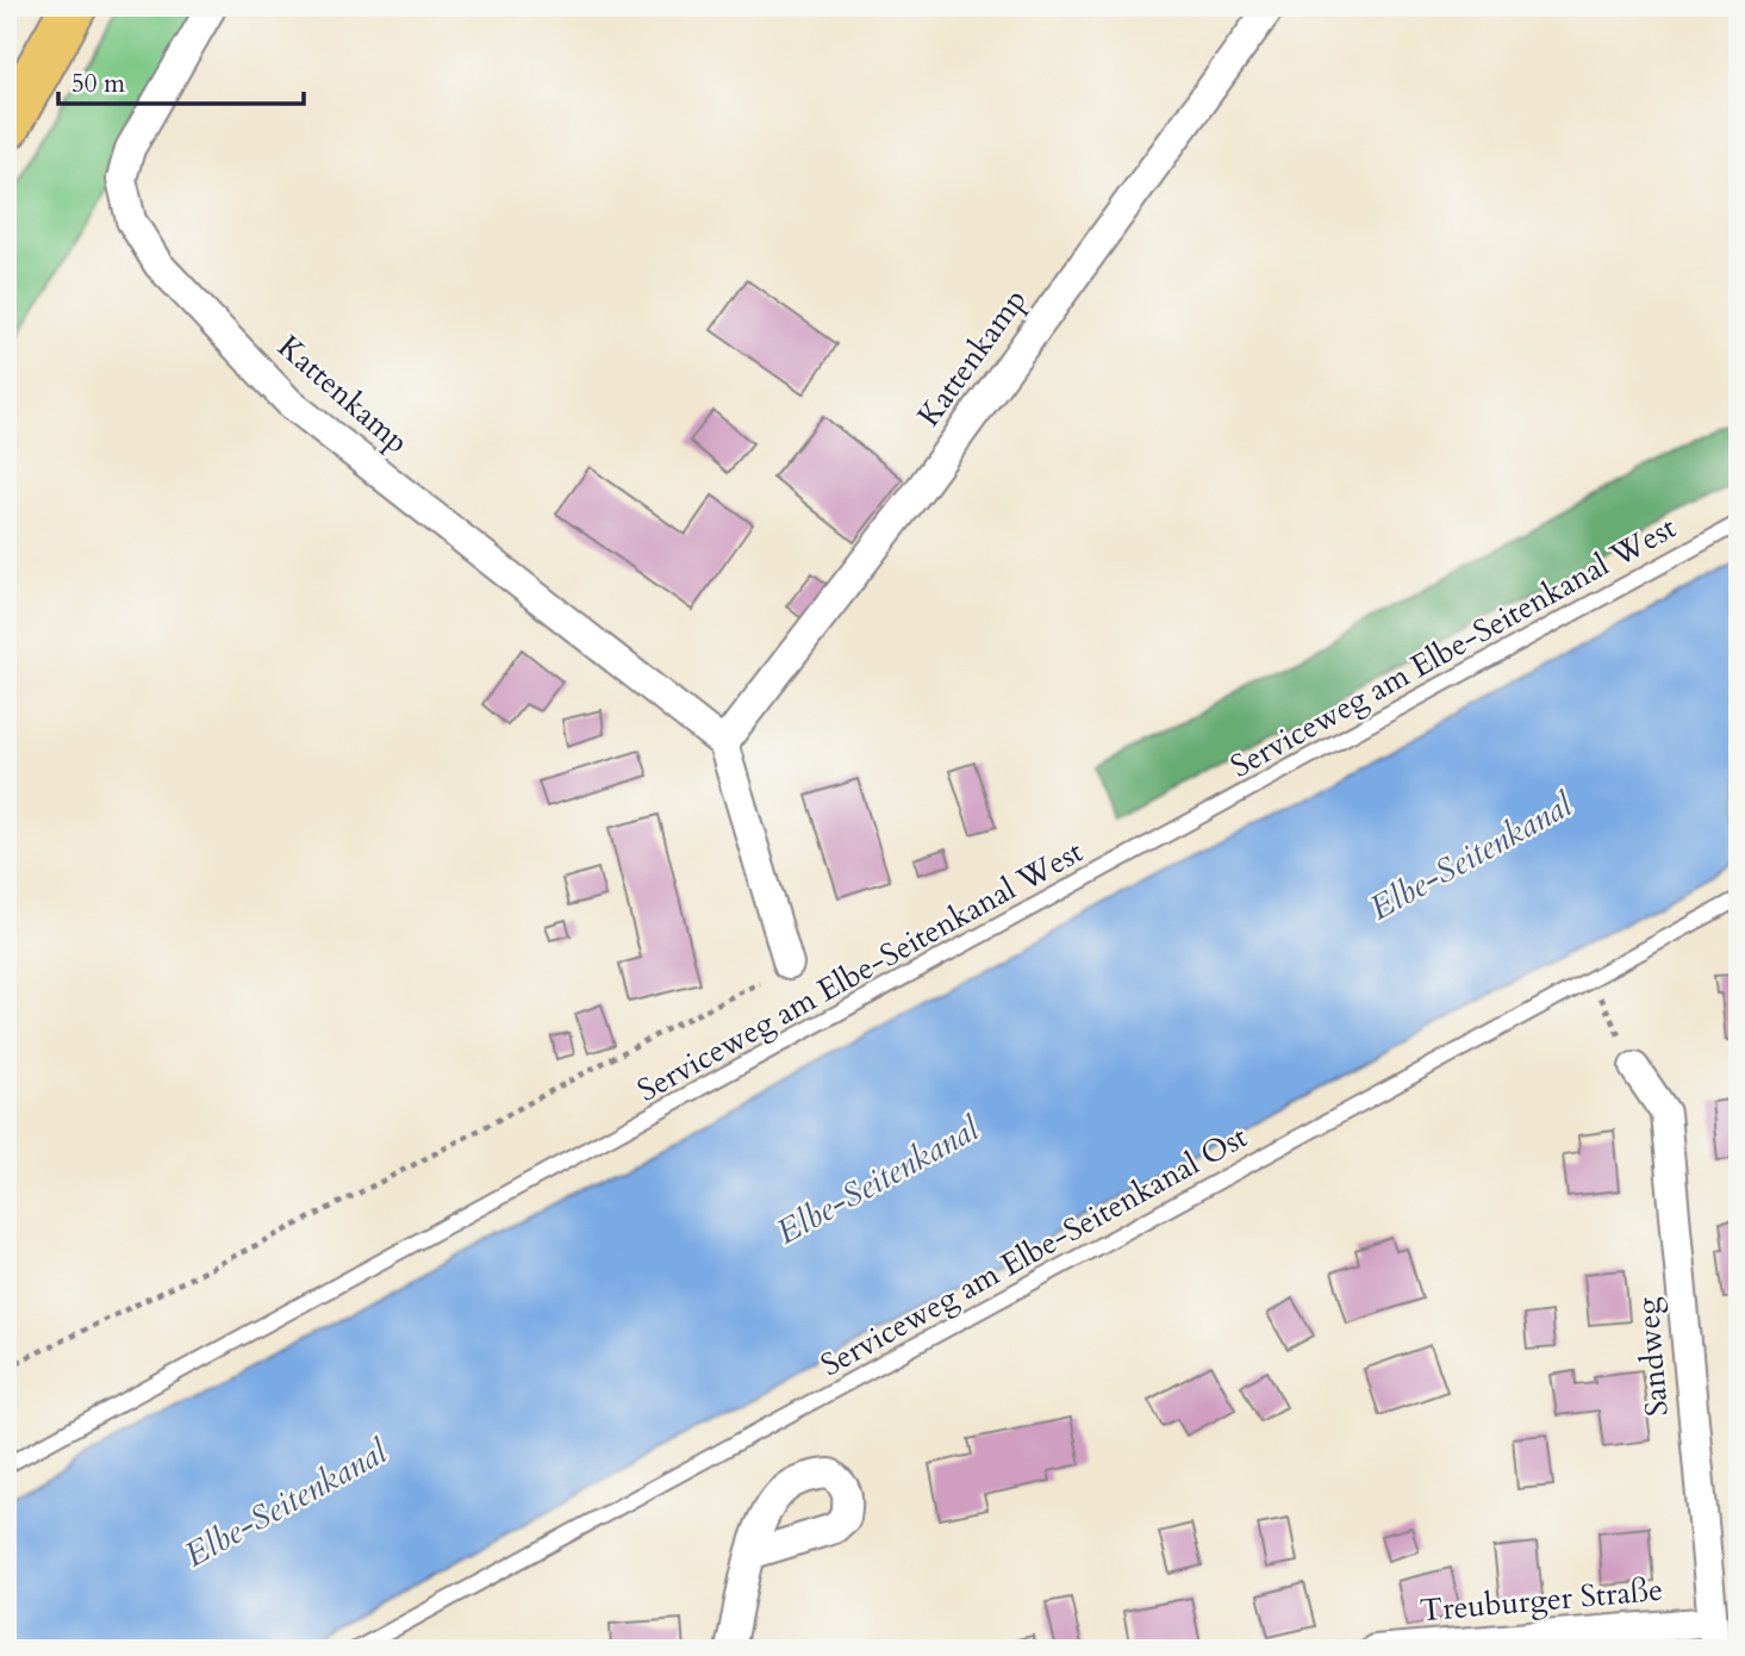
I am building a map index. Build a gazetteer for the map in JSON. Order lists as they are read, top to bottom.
{
  "streets": {
    "street": ["Kattenkamp", "Sandweg", "Treuburger Straße"],
    "lane": ["Serviceweg am Elbe-Seitenkanal West", "Serviceweg am Elbe-Seitenkanal Ost"]
  },
  "crossings": [
    ["Sandweg", "Treuburger Straße"]
  ],
  "water": ["Elbe-Seitenkanal"],
  "scale_bar": "50 m"
}
